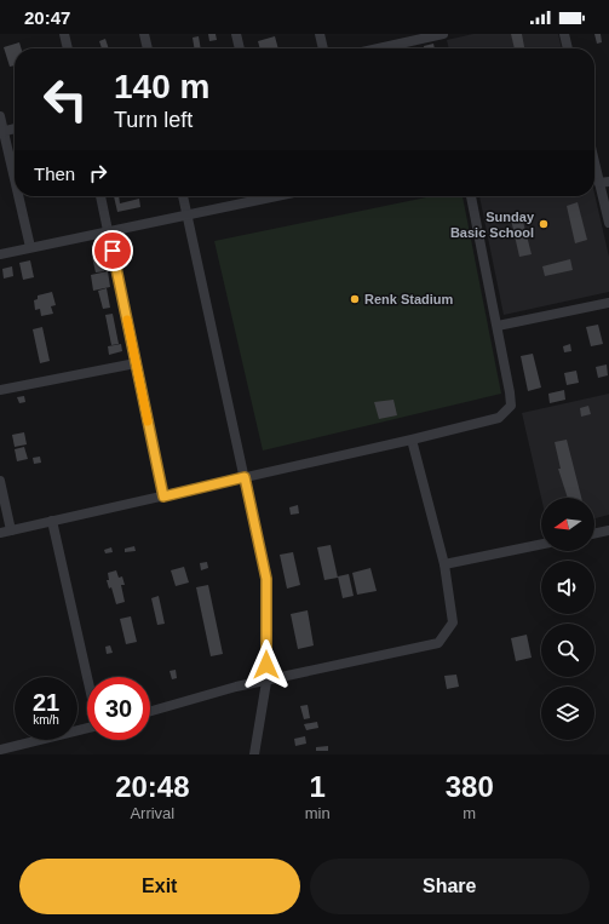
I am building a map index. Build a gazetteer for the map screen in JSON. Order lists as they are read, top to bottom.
{
  "places": ["Sunday Basic School", "Renk Stadium"],
  "north": "left",
  "page": {
    "status": "20:47",
    "turn": ["140 m", "Turn left"],
    "then": "Then",
    "speed": "21 km/h",
    "limit": "30",
    "eta": [
      "20:48",
      "Arrival",
      "1",
      "min",
      "380",
      "m"
    ],
    "buttons": ["Exit", "Share"]
  }
}
